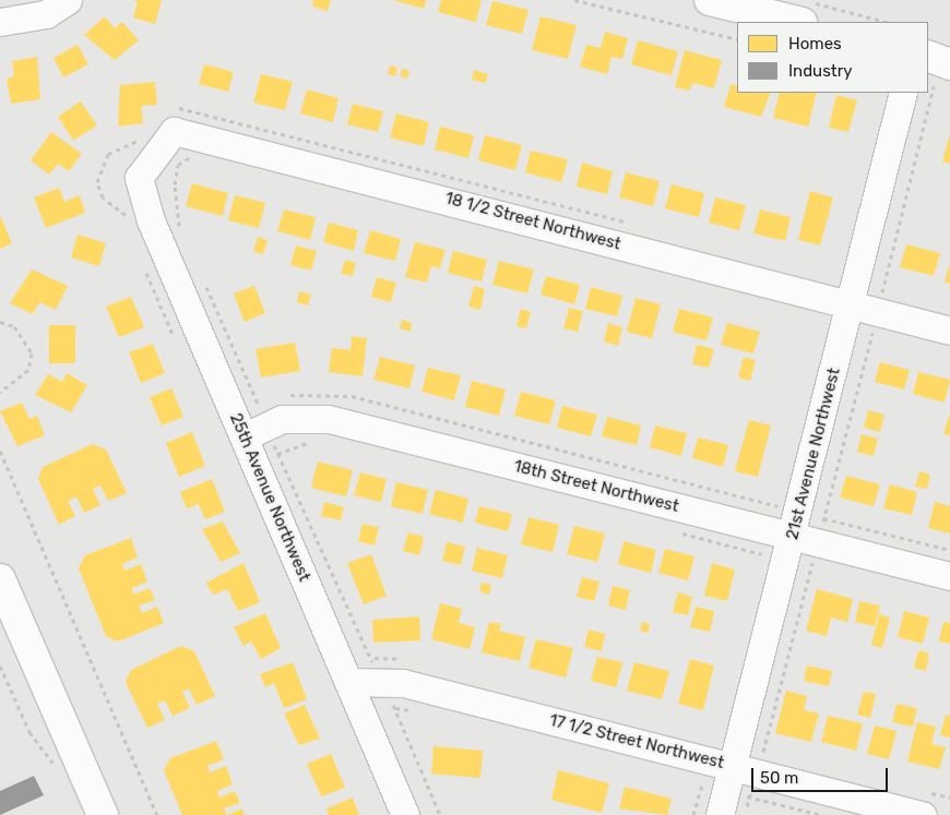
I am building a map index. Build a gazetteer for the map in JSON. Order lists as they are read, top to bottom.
{
  "streets": {
    "street": [
      "18 1/2 Street Northwest",
      "21st Avenue Northwest",
      "18th Street Northwest",
      "25th Avenue Northwest",
      "17 1/2 Street Northwest"
    ]
  },
  "crossings": [
    ["18 1/2 Street Northwest", "21st Avenue Northwest"],
    ["18 1/2 Street Northwest", "25th Avenue Northwest"],
    ["21st Avenue Northwest", "18th Street Northwest"],
    ["21st Avenue Northwest", "17 1/2 Street Northwest"],
    ["18th Street Northwest", "25th Avenue Northwest"],
    ["25th Avenue Northwest", "17 1/2 Street Northwest"]
  ],
  "legend": ["Homes", "Industry"],
  "scale_bar": "50 m"
}
